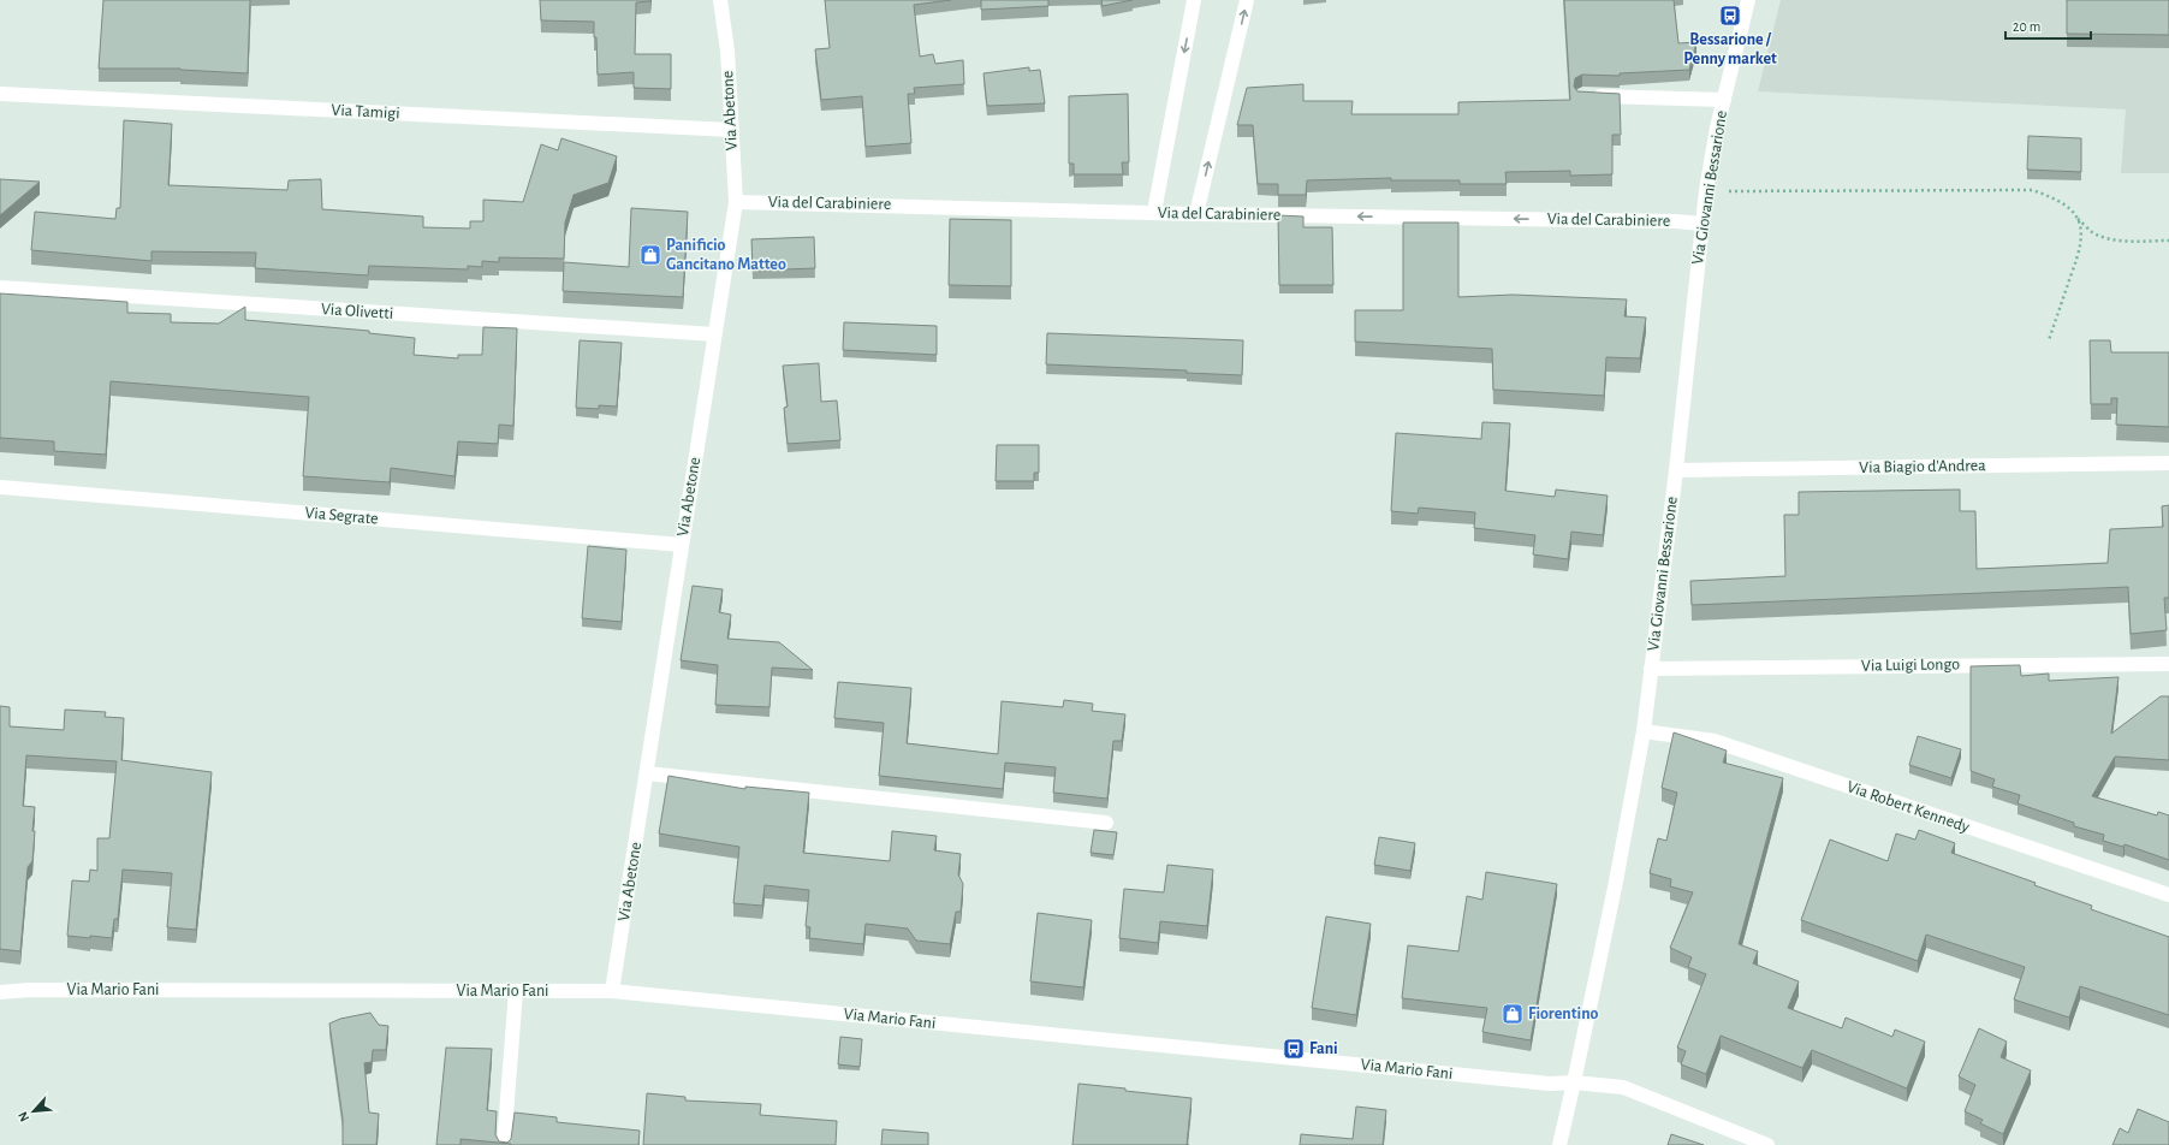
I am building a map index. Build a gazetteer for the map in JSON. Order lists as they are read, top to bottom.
{
  "streets": {
    "street": [
      "Via Abetone",
      "Via Tamigi",
      "Via Giovanni Bessarione",
      "Via del Carabiniere",
      "Via Olivetti",
      "Via Biagio d'Andrea",
      "Via Segrate",
      "Via Luigi Longo",
      "Via Robert Kennedy",
      "Via Mario Fani"
    ]
  },
  "crossings": [
    ["Via Abetone", "Via Tamigi"],
    ["Via Abetone", "Via del Carabiniere"],
    ["Via Abetone", "Via Olivetti"],
    ["Via Abetone", "Via Segrate"],
    ["Via Abetone", "Via Mario Fani"],
    ["Via Giovanni Bessarione", "Via del Carabiniere"],
    ["Via Giovanni Bessarione", "Via Biagio d'Andrea"],
    ["Via Giovanni Bessarione", "Via Luigi Longo"],
    ["Via Giovanni Bessarione", "Via Robert Kennedy"],
    ["Via Giovanni Bessarione", "Via Mario Fani"]
  ],
  "one_way": ["Via del Carabiniere"],
  "places": {
    "bus stop": ["Bessarione / Penny market", "Fani"],
    "shop": ["Panificio Gancitano Matteo", "Fiorentino"]
  },
  "scale_bar": "20 m",
  "north": "bottom left"
}
